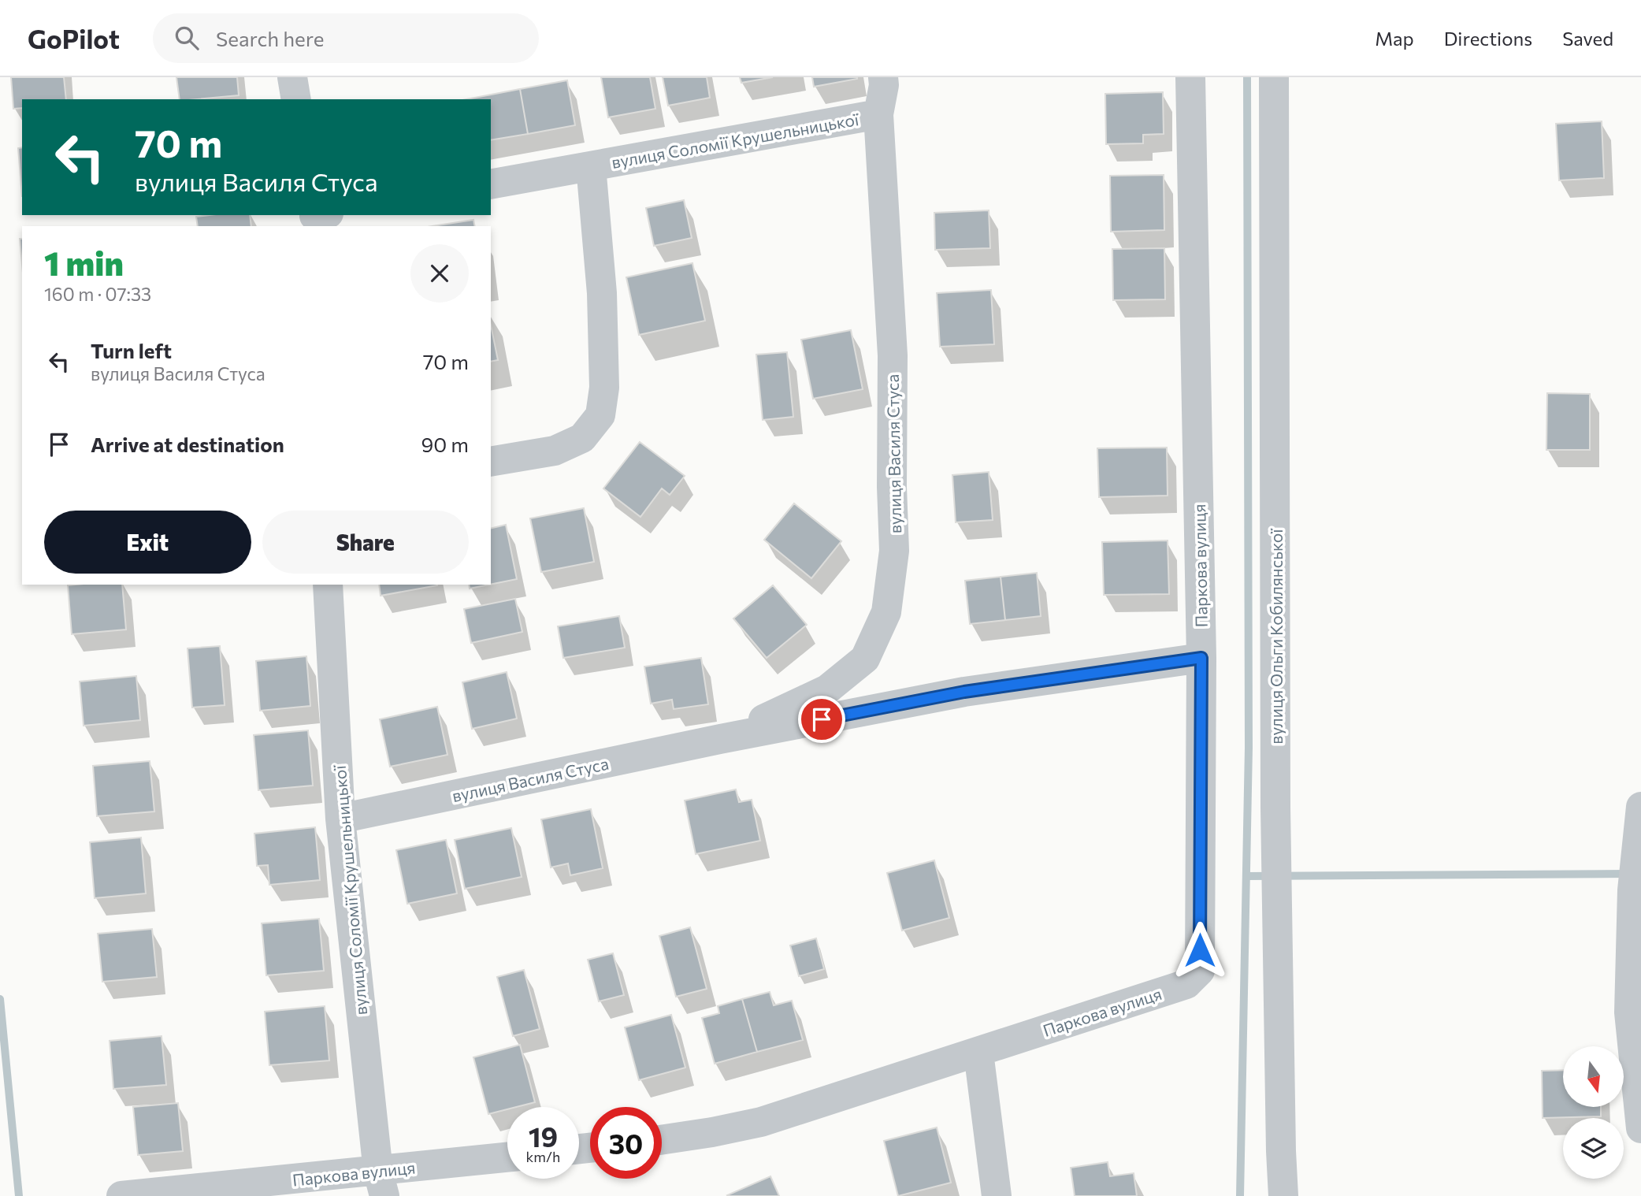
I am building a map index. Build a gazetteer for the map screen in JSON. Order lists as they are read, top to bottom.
{
  "streets": {
    "street": [
      "вулиця Соломії Крушельницької",
      "вулиця Василя Стуса",
      "Паркова вулиця",
      "вулиця Ольги Кобилянської"
    ]
  },
  "crossings": [
    ["вулиця Соломії Крушельницької", "вулиця Василя Стуса"],
    ["вулиця Соломії Крушельницької", "Паркова вулиця"],
    ["вулиця Василя Стуса", "Паркова вулиця"]
  ],
  "north": "bottom",
  "page": {
    "header": "GoPilot",
    "search": "Search here",
    "nav": ["Map", "Directions", "Saved"],
    "turn": ["70 m", "вулиця Василя Стуса"],
    "heading": ["1 min", "160 m · 07:33"],
    "list": [
      {
        "name": "Turn left",
        "note": "вулиця Василя Стуса",
        "value": "70 m"
      },
      {
        "name": "Arrive at destination",
        "value": "90 m"
      }
    ],
    "buttons": ["Exit", "Share"],
    "speed": "19 km/h",
    "limit": "30"
  }
}
